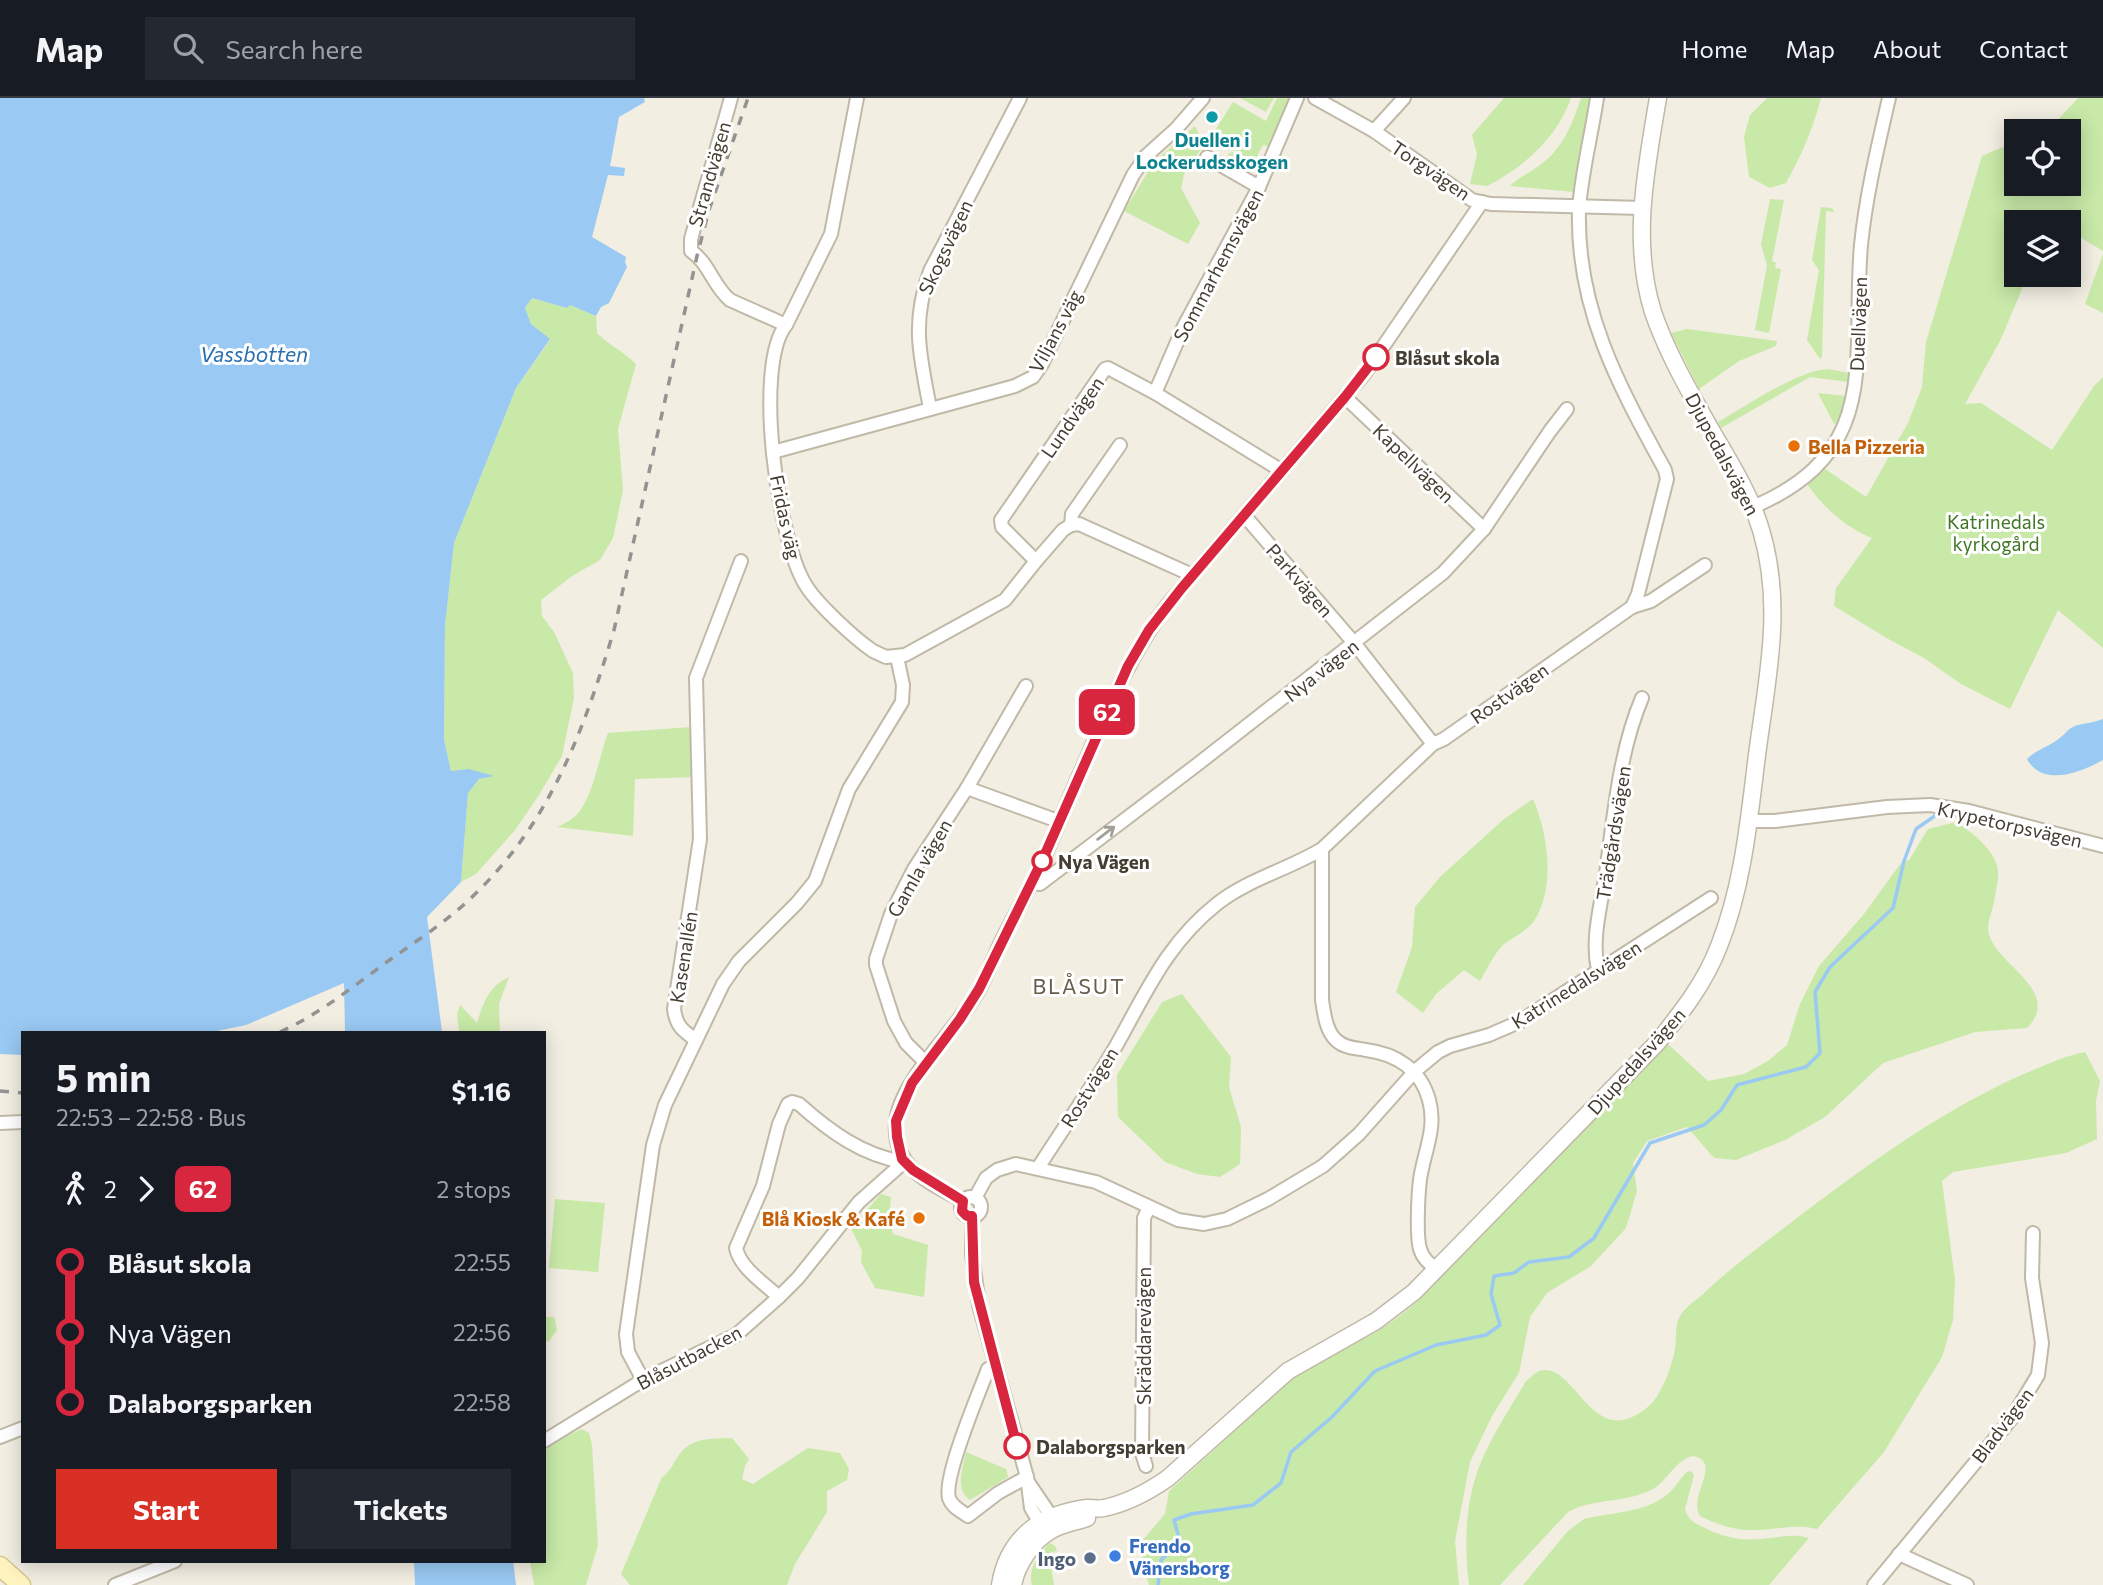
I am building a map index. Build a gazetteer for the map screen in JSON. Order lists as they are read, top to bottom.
{
  "streets": {
    "street": [
      "Torgvägen",
      "Strandvägen",
      "Skogsvägen",
      "Sommarhemsvägen",
      "Duellvägen",
      "Viljans väg",
      "Lundvägen",
      "Djupedalsvägen",
      "Kapellvägen",
      "Fridas väg",
      "Parkvägen",
      "Nya vägen",
      "Rostvägen",
      "Krypetorpsvägen",
      "Trädgårdsvägen",
      "Gamla vägen",
      "Kasenallén",
      "Katrinedalsvägen",
      "Skräddarevägen",
      "Blåsutbacken",
      "Bladvägen"
    ]
  },
  "crossings": [
    ["Torgvägen", "Djupedalsvägen"],
    ["Strandvägen", "Fridas väg"],
    ["Skogsvägen", "Viljans väg"],
    ["Sommarhemsvägen", "Lundvägen"],
    ["Duellvägen", "Djupedalsvägen"],
    ["Viljans väg", "Fridas väg"],
    ["Djupedalsvägen", "Krypetorpsvägen"],
    ["Kapellvägen", "Nya vägen"],
    ["Parkvägen", "Nya vägen"],
    ["Parkvägen", "Rostvägen"],
    ["Rostvägen", "Katrinedalsvägen"],
    ["Trädgårdsvägen", "Katrinedalsvägen"],
    ["Katrinedalsvägen", "Skräddarevägen"]
  ],
  "districts": ["BLÅSUT"],
  "water": ["Vassbotten"],
  "parks": ["Katrinedals kyrkogård"],
  "places": [
    "Duellen i Lockerudsskogen",
    "Blåsut skola",
    "Bella Pizzeria",
    "Nya Vägen",
    "Blå Kiosk & Kafé",
    "Dalaborgsparken",
    "Frendo Vänersborg",
    "Ingo"
  ],
  "lines": ["bus line 62"],
  "page": {
    "header": "Map",
    "search": "Search here",
    "nav": [
      "Home",
      "Map",
      "About",
      "Contact"
    ],
    "on_map": "62",
    "heading": ["5 min", "22:53 – 22:58 · Bus", "$1.16"],
    "legs": ["2", "62", "2 stops"],
    "list": [
      {
        "name": "Blåsut skola",
        "value": "22:55"
      },
      {
        "name": "Nya Vägen",
        "value": "22:56"
      },
      {
        "name": "Dalaborgsparken",
        "value": "22:58"
      }
    ],
    "buttons": ["Start", "Tickets"]
  }
}
